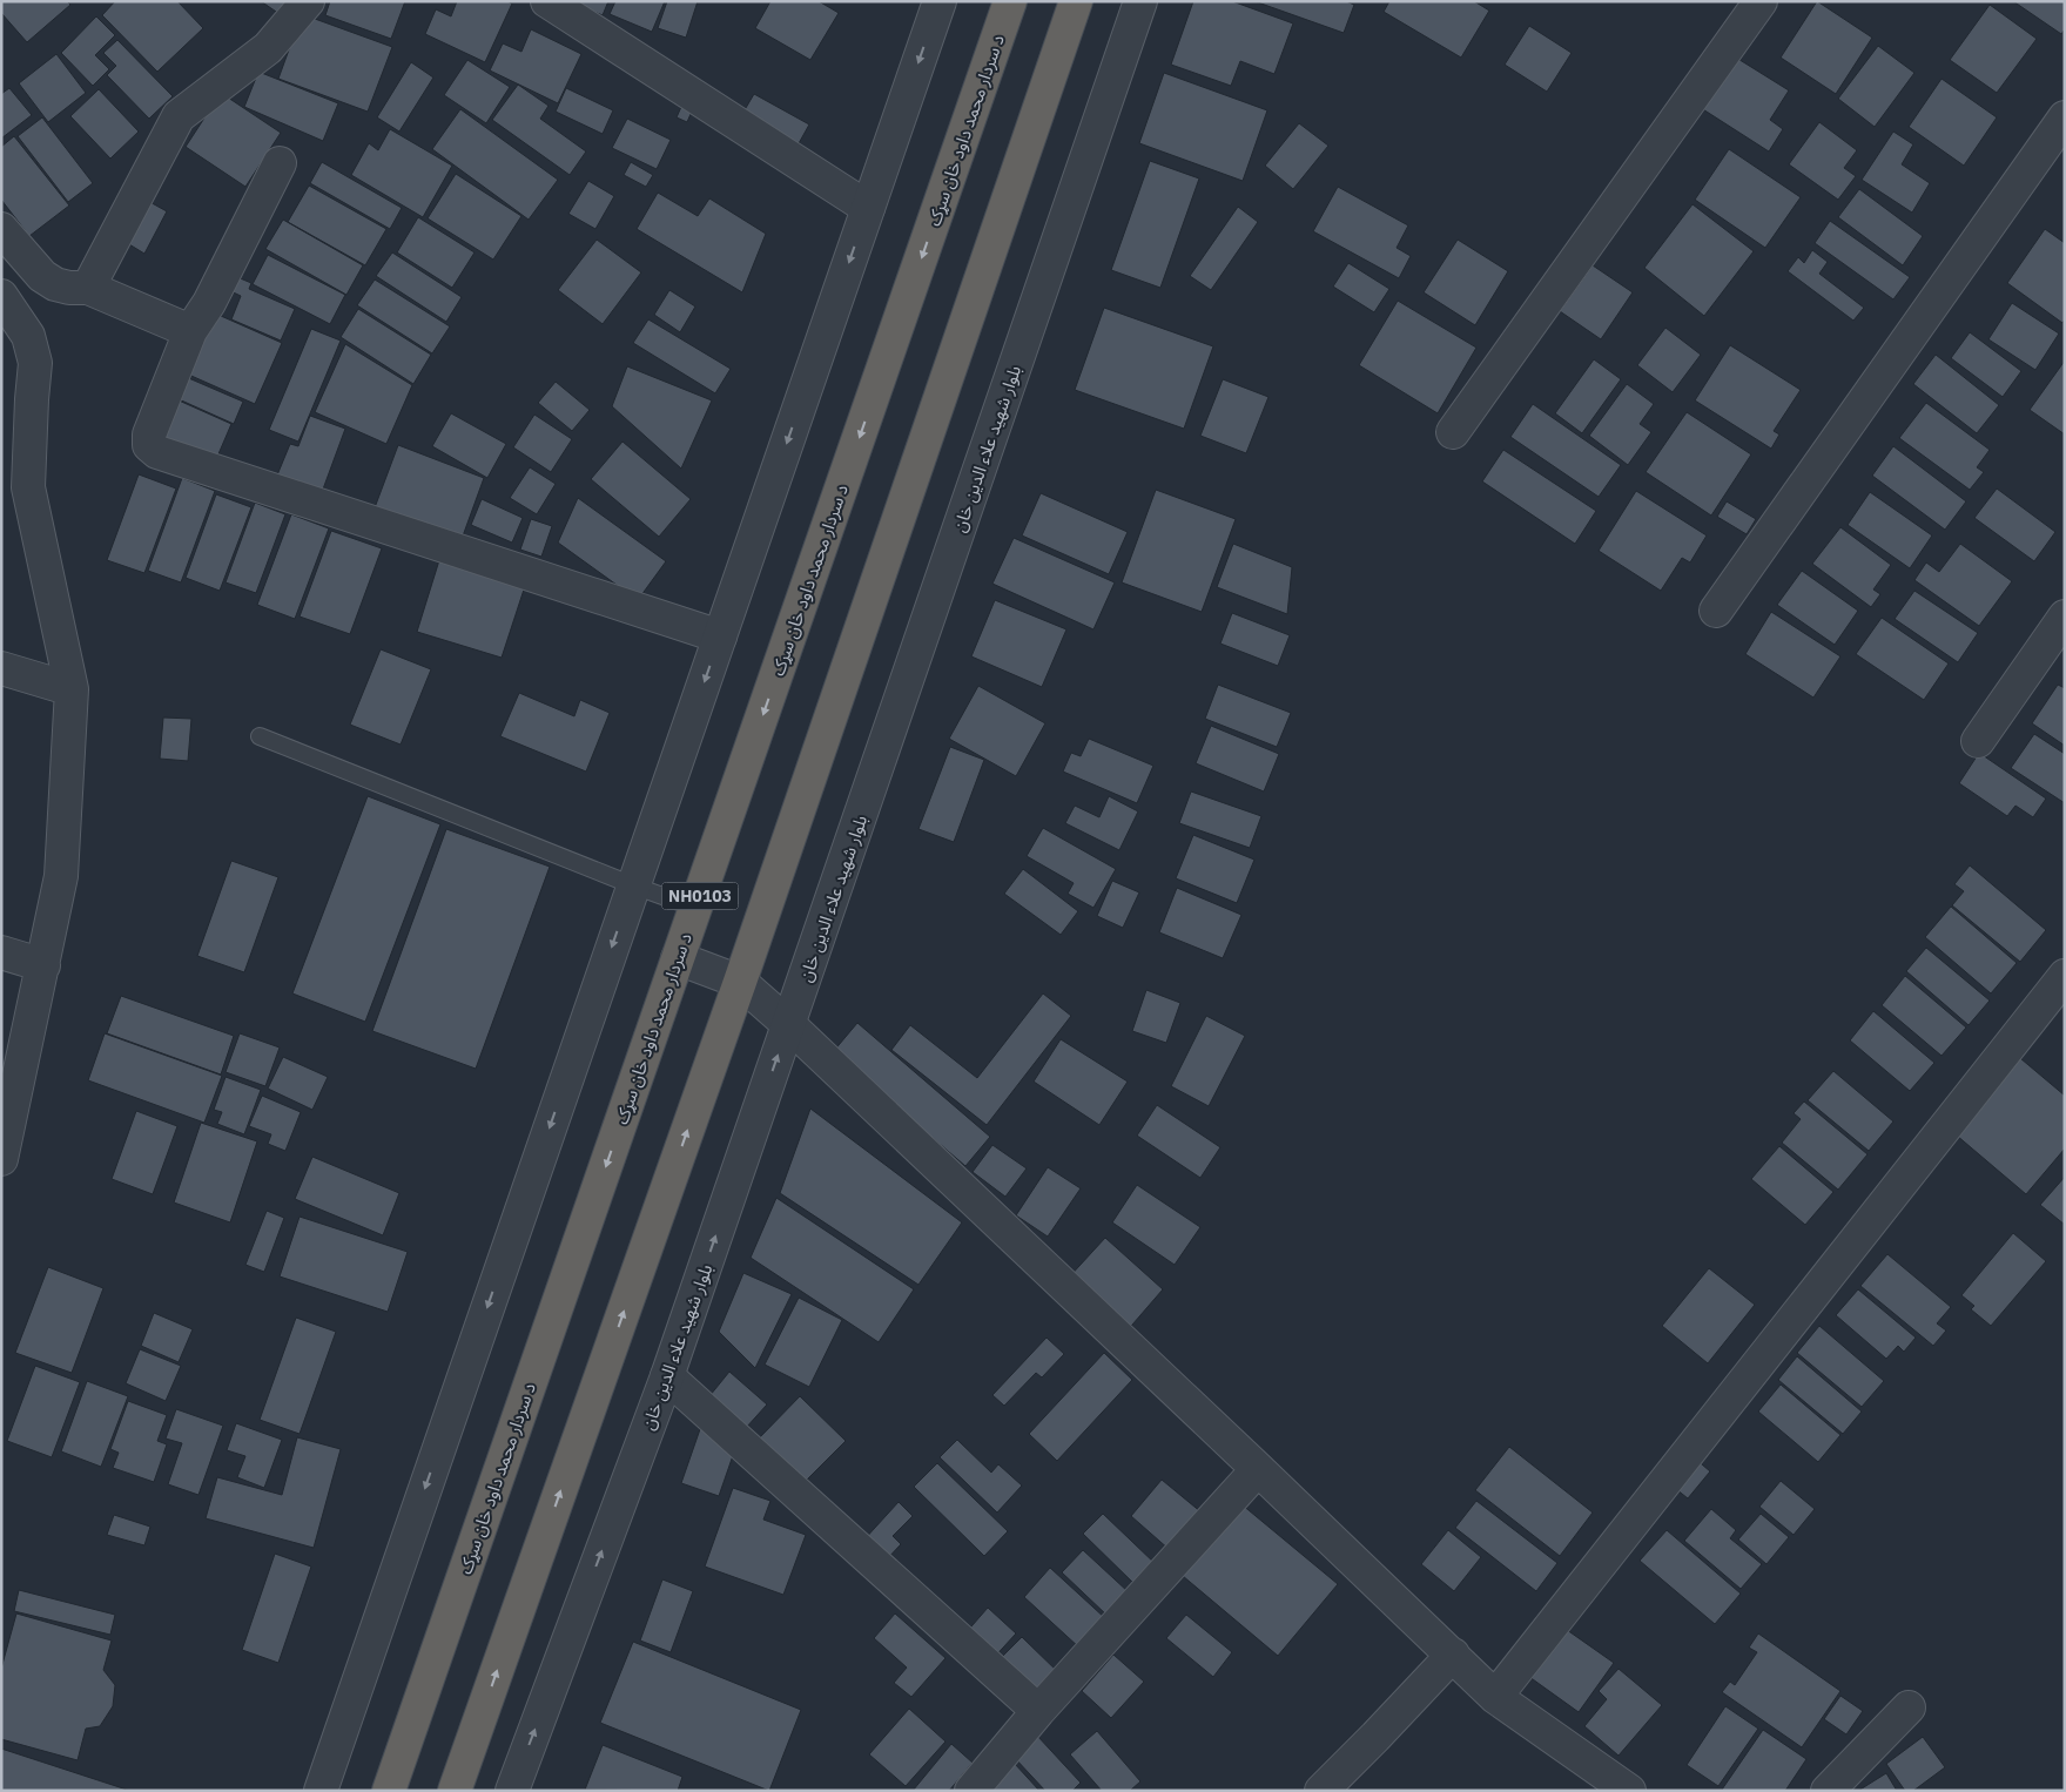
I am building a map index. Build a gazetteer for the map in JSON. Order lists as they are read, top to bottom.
{
  "streets": {
    "highway": ["د سردار محمد داود خان سړک", "NH0103"],
    "street": ["بلوار شهید علاء الدین خان"]
  }
}
